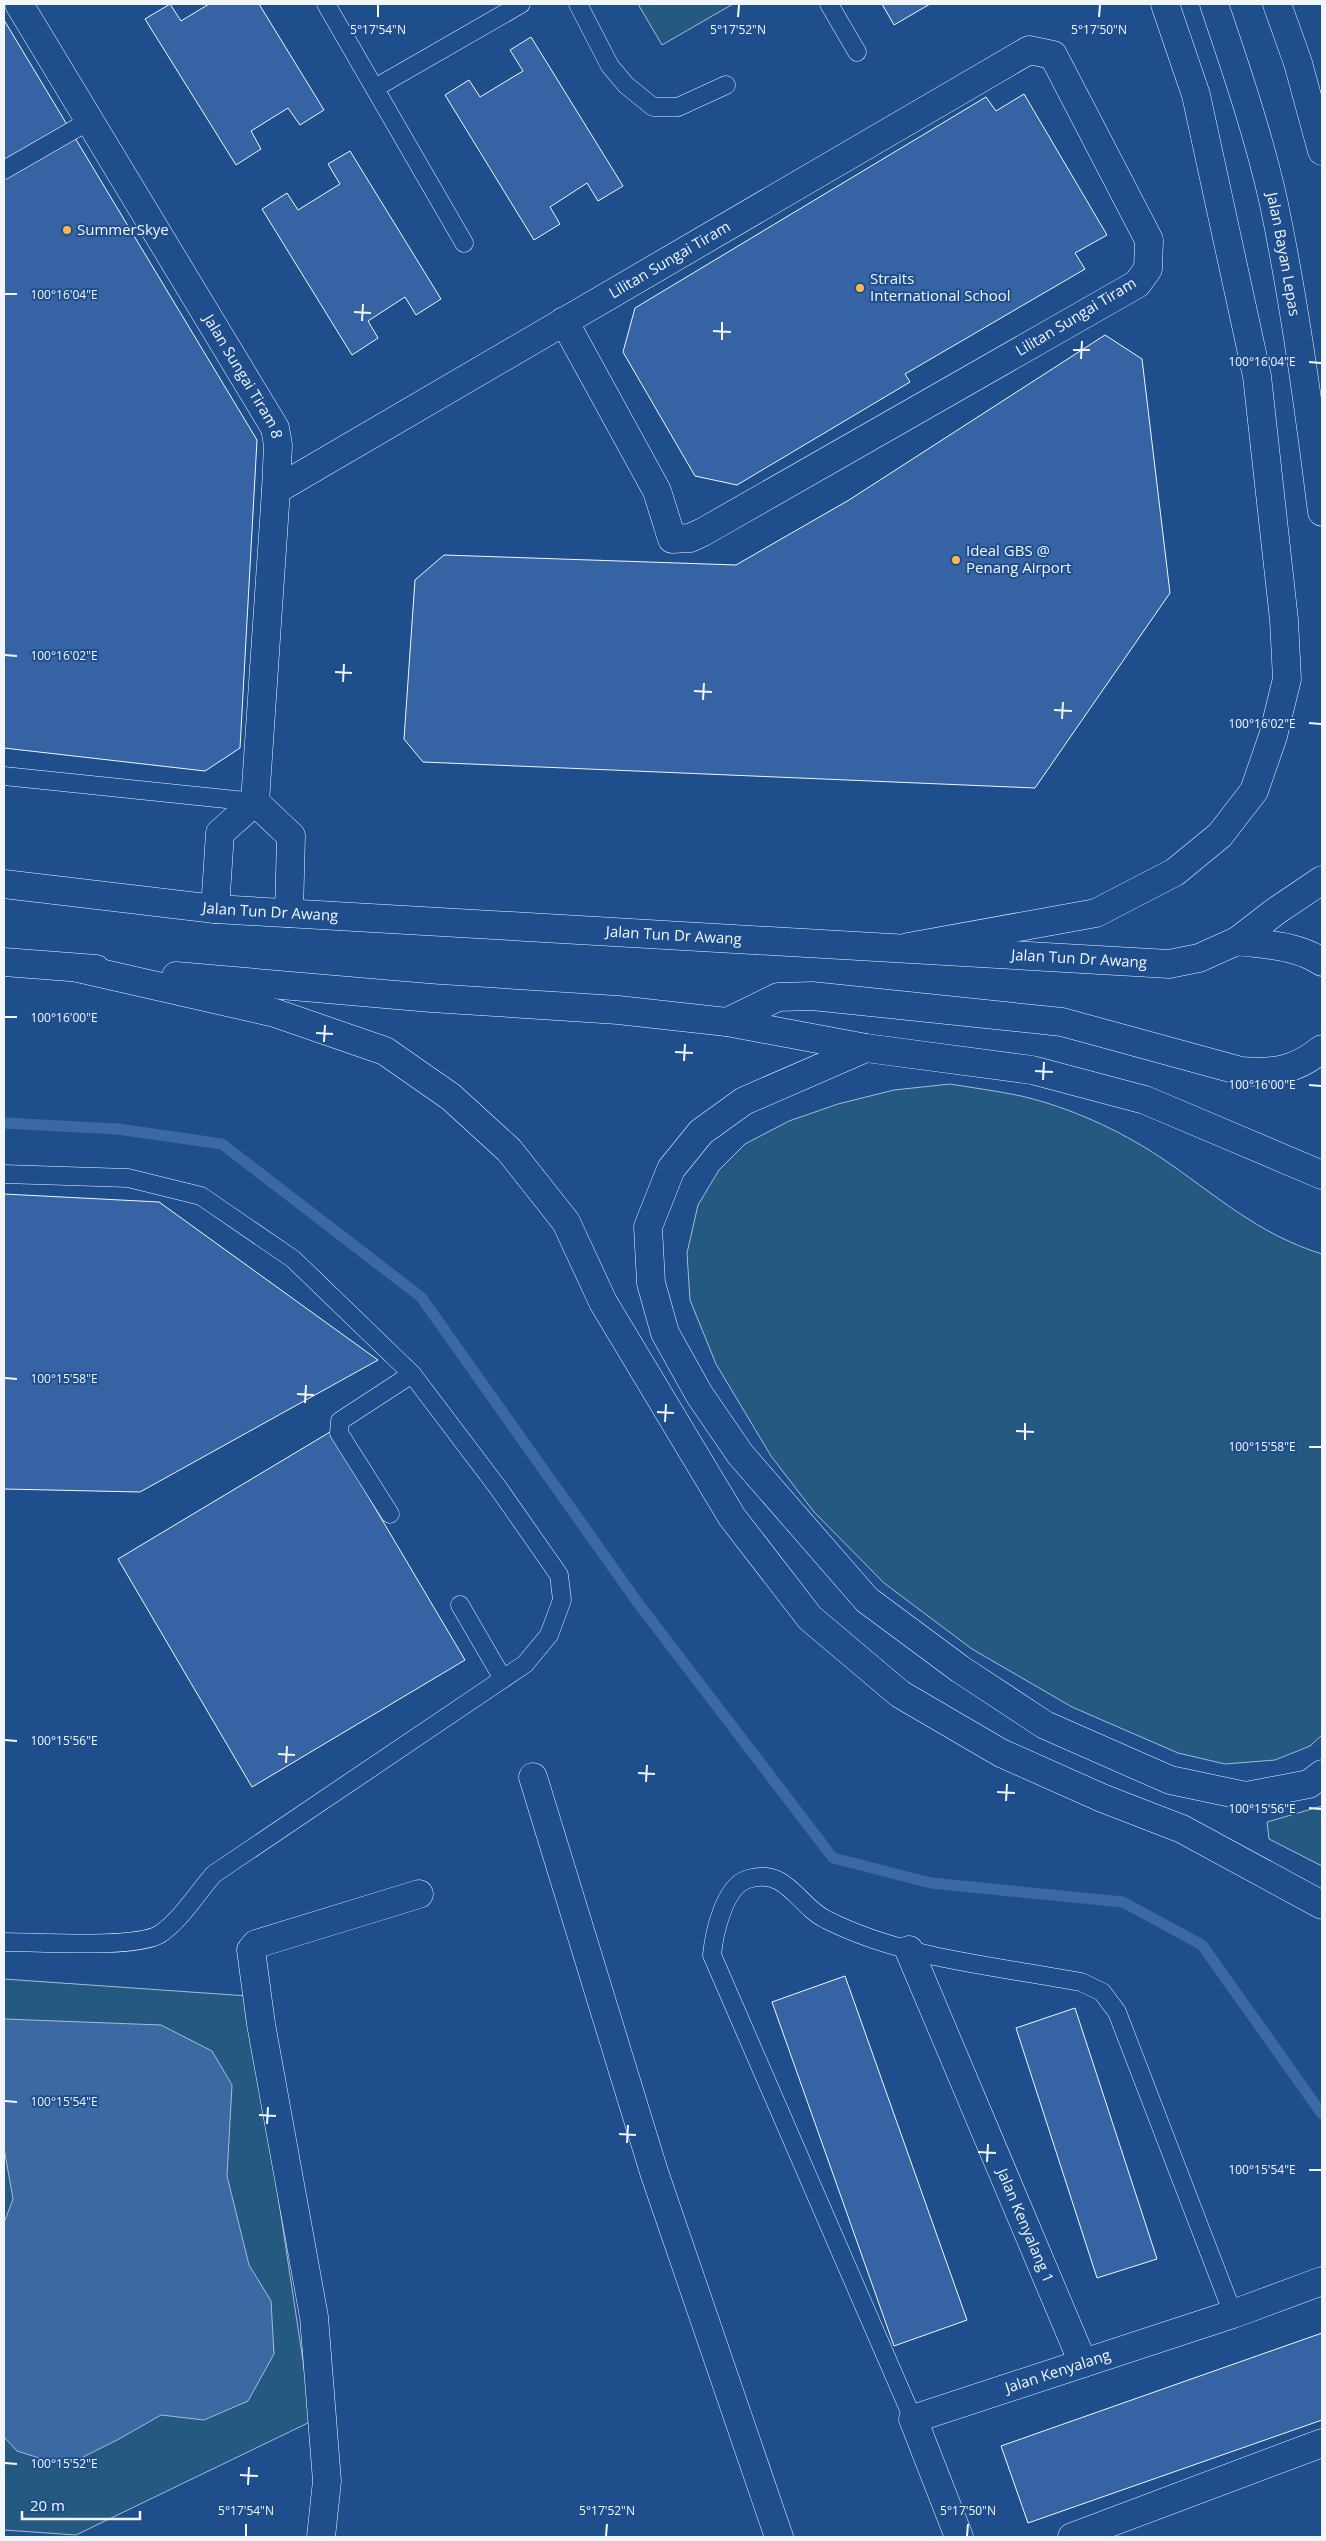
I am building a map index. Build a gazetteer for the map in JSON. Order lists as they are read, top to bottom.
{
  "streets": {
    "main road": [
      "Jalan Bayan Lepas",
      "Lilitan Sungai Tiram",
      "Jalan Sungai Tiram 8",
      "Jalan Tun Dr Awang",
      "Jalan Kenyalang 1",
      "Jalan Kenyalang"
    ]
  },
  "crossings": [
    ["Lilitan Sungai Tiram", "Jalan Sungai Tiram 8"],
    ["Jalan Kenyalang 1", "Jalan Kenyalang"]
  ],
  "places": ["SummerSkye", "Straits International School", "Ideal GBS @ Penang Airport"],
  "scale_bar": "20 m",
  "coordinates": [
    "5°17'54\"N",
    "5°17'52\"N",
    "5°17'50\"N",
    "100°16'04\"E",
    "100°16'02\"E",
    "100°16'00\"E",
    "100°15'58\"E",
    "100°15'56\"E",
    "100°15'54\"E",
    "100°15'52\"E"
  ]
}
